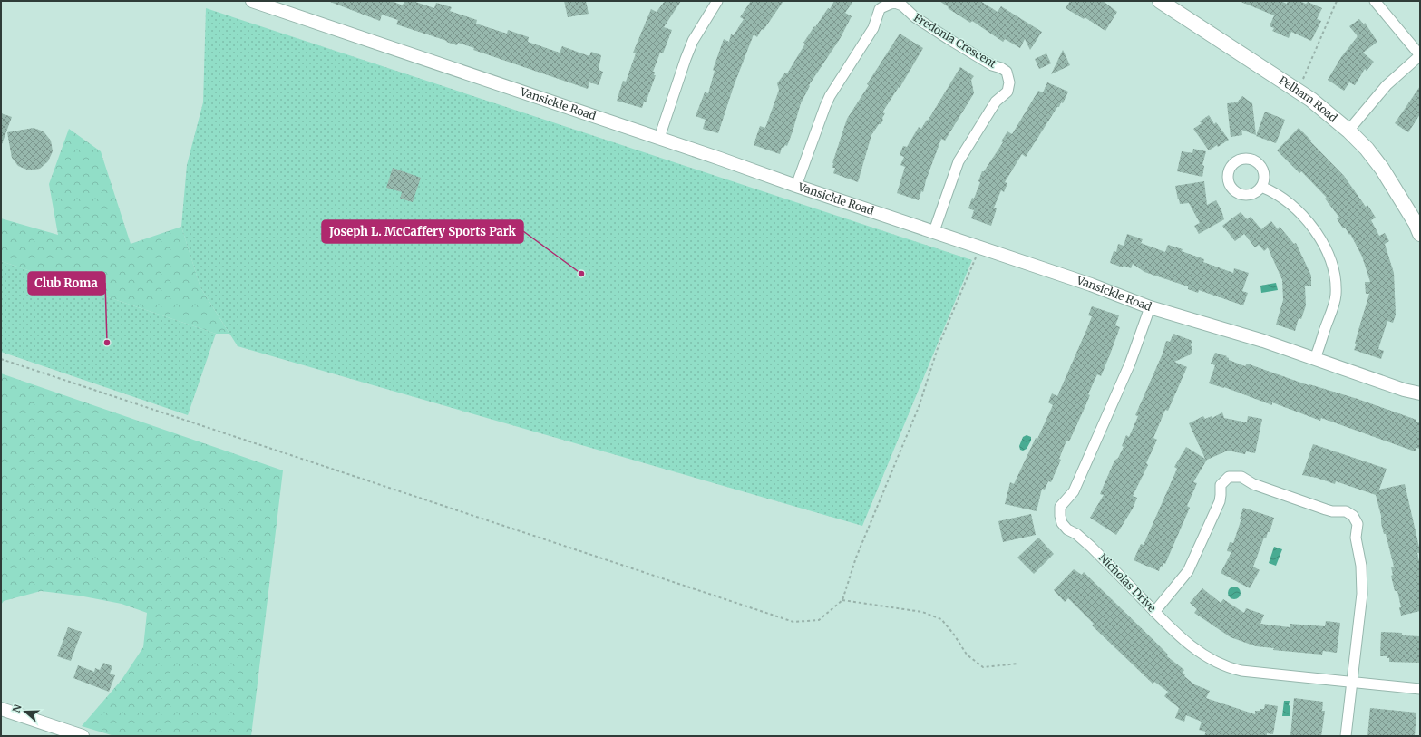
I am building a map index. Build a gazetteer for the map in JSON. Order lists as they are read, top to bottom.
{
  "streets": {
    "main road": ["Pelham Road"],
    "street": ["Fredonia Crescent", "Vansickle Road", "Nicholas Drive"]
  },
  "crossings": [
    ["Fredonia Crescent", "Vansickle Road"],
    ["Vansickle Road", "Nicholas Drive"]
  ],
  "places": ["Joseph L. McCaffery Sports Park", "Club Roma"],
  "north": "left"
}
